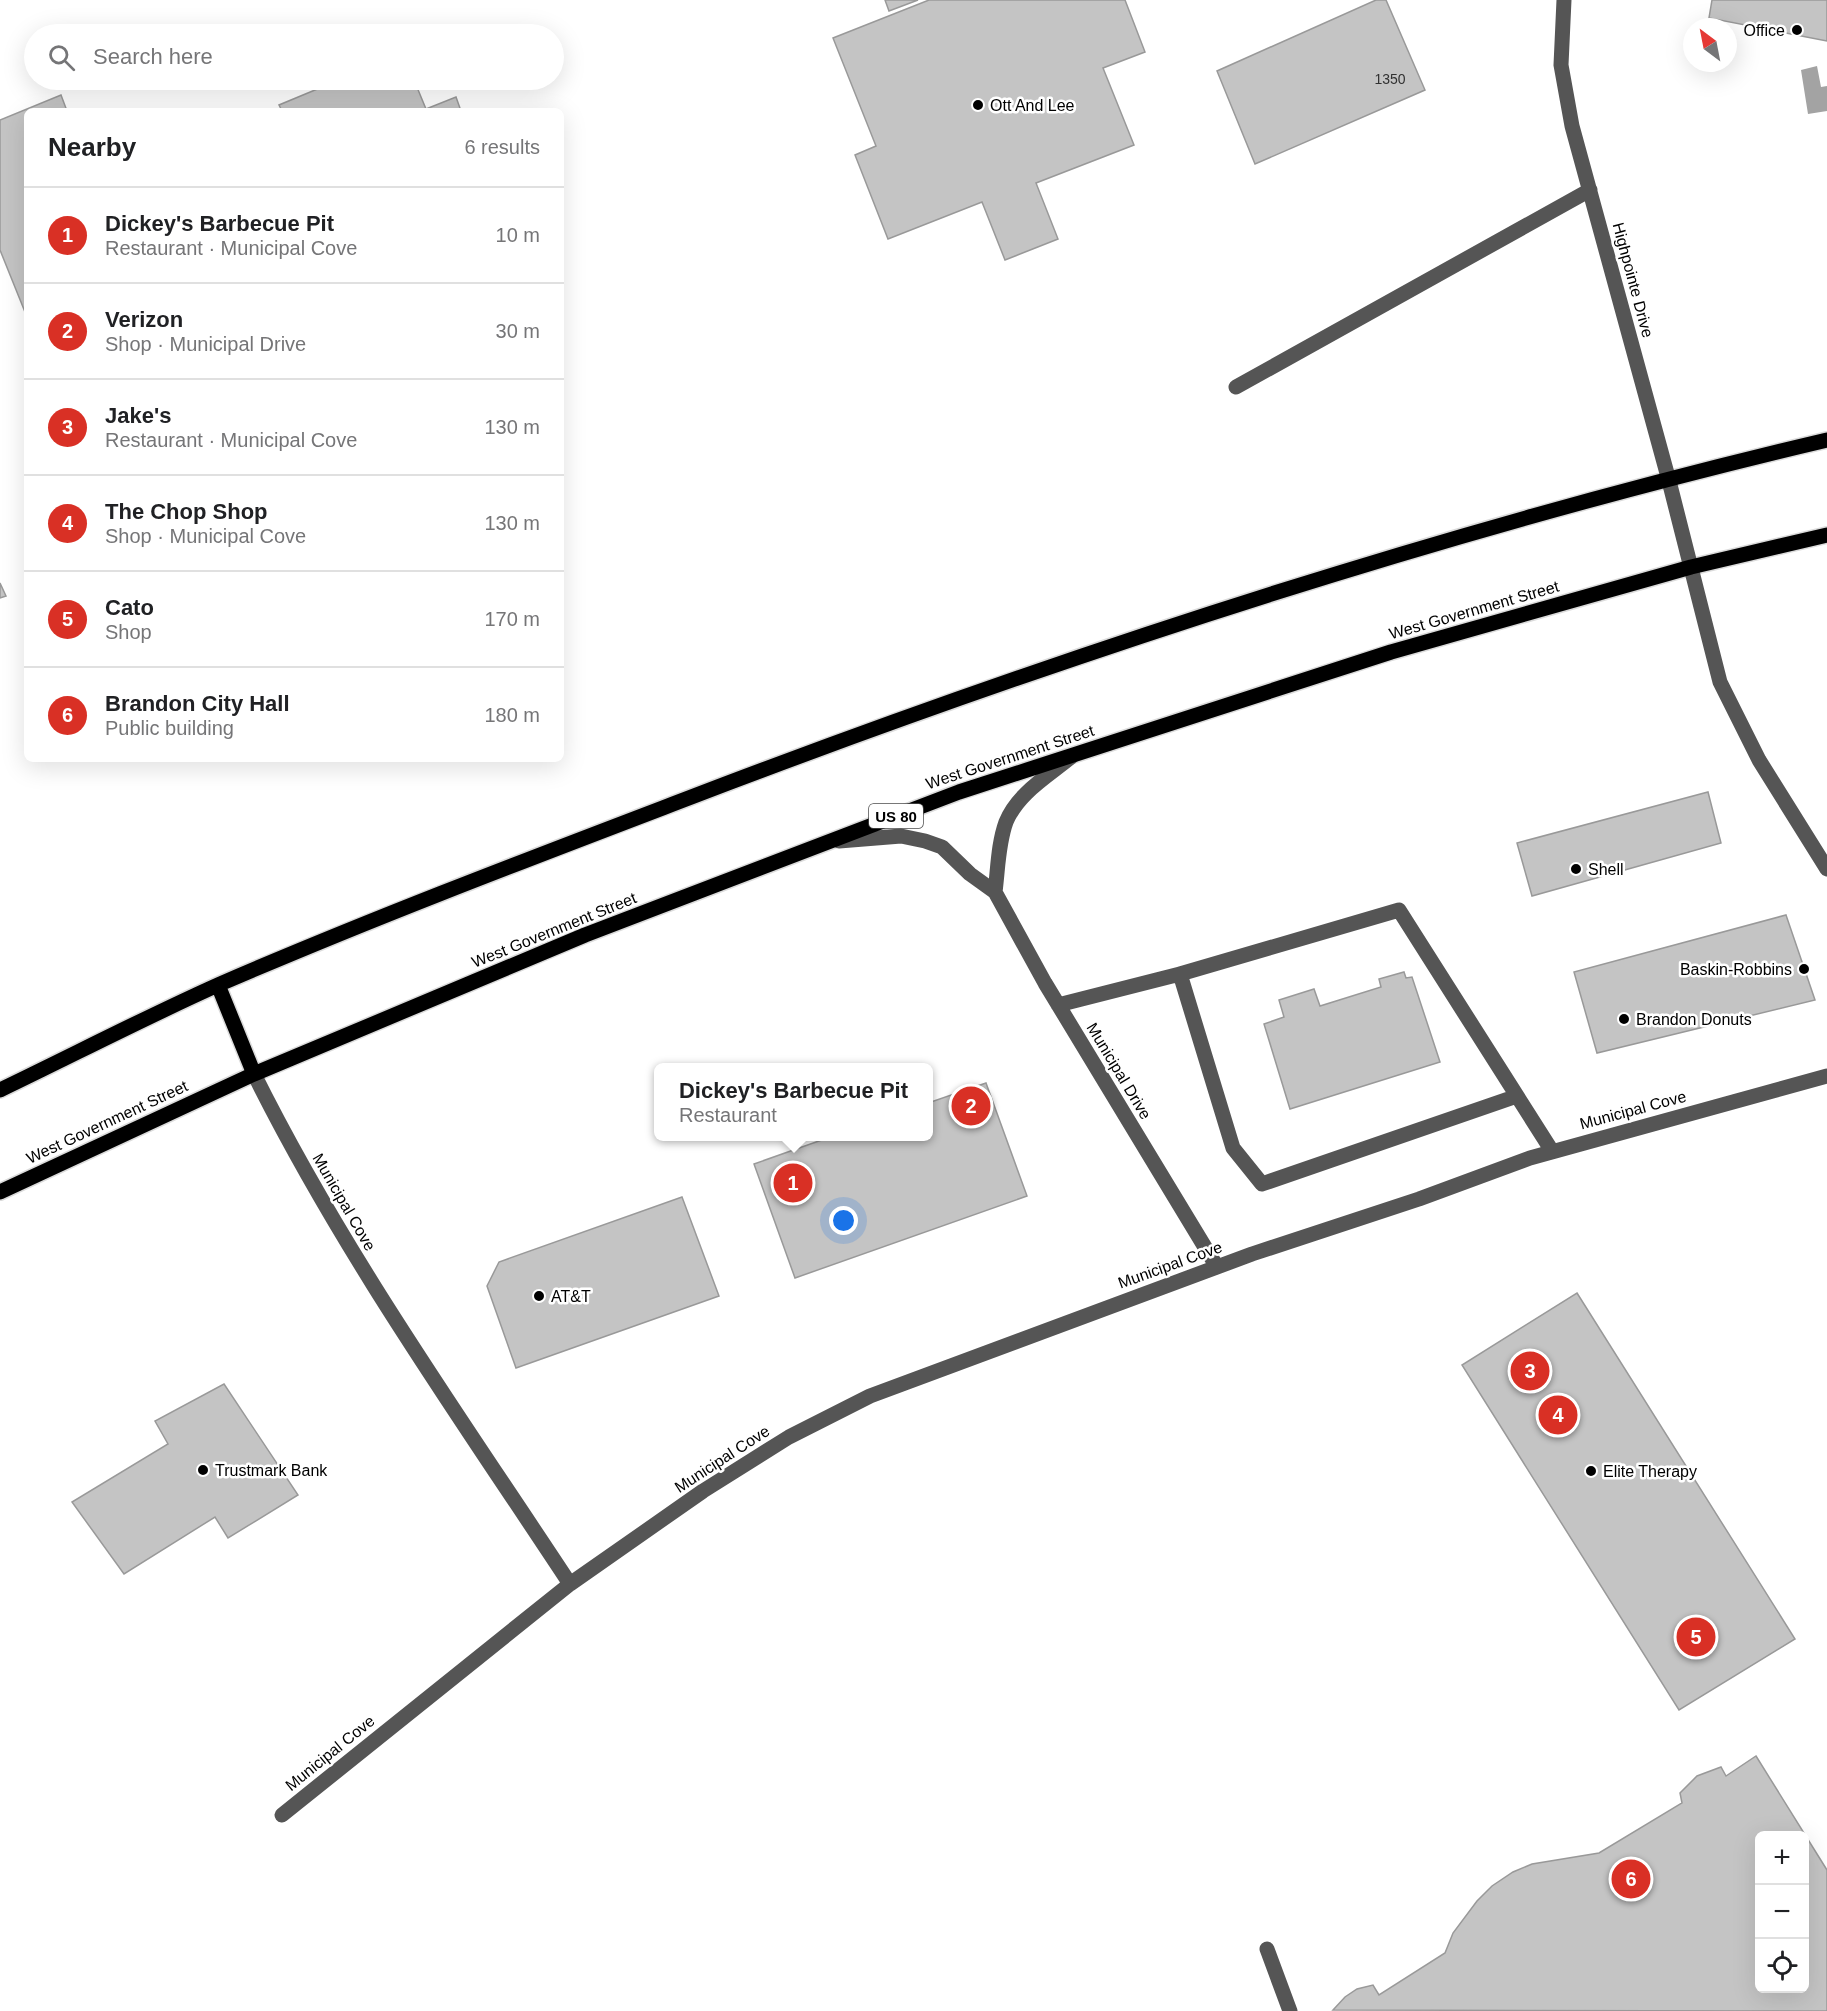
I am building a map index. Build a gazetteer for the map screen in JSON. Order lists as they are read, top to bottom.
{
  "streets": {
    "main road": ["West Government Street", "US 80"],
    "street": ["Highpointe Drive", "Municipal Drive", "Municipal Cove"]
  },
  "crossings": [
    ["Highpointe Drive", "West Government Street"],
    ["West Government Street", "Municipal Drive"],
    ["West Government Street", "Municipal Cove"],
    ["Municipal Drive", "Municipal Cove"]
  ],
  "places": [
    "Office",
    "Ott And Lee",
    "Shell",
    "Baskin-Robbins",
    "Brandon Donuts",
    "AT&T",
    "Trustmark Bank",
    "Elite Therapy"
  ],
  "house_numbers": ["1350"],
  "north": "top left",
  "page": {
    "search": "Search here",
    "heading": ["Nearby", "6 results"],
    "list": [
      {
        "mark": "1",
        "name": "Dickey's Barbecue Pit",
        "note": "Restaurant · Municipal Cove",
        "value": "10 m"
      },
      {
        "mark": "2",
        "name": "Verizon",
        "note": "Shop · Municipal Drive",
        "value": "30 m"
      },
      {
        "mark": "3",
        "name": "Jake's",
        "note": "Restaurant · Municipal Cove",
        "value": "130 m"
      },
      {
        "mark": "4",
        "name": "The Chop Shop",
        "note": "Shop · Municipal Cove",
        "value": "130 m"
      },
      {
        "mark": "5",
        "name": "Cato",
        "note": "Shop",
        "value": "170 m"
      },
      {
        "mark": "6",
        "name": "Brandon City Hall",
        "note": "Public building",
        "value": "180 m"
      }
    ],
    "popup": ["Dickey's Barbecue Pit", "Restaurant"],
    "pins": [
      "2",
      "1",
      "3",
      "4",
      "5",
      "6"
    ],
    "map_buttons": ["+", "−"]
  }
}
